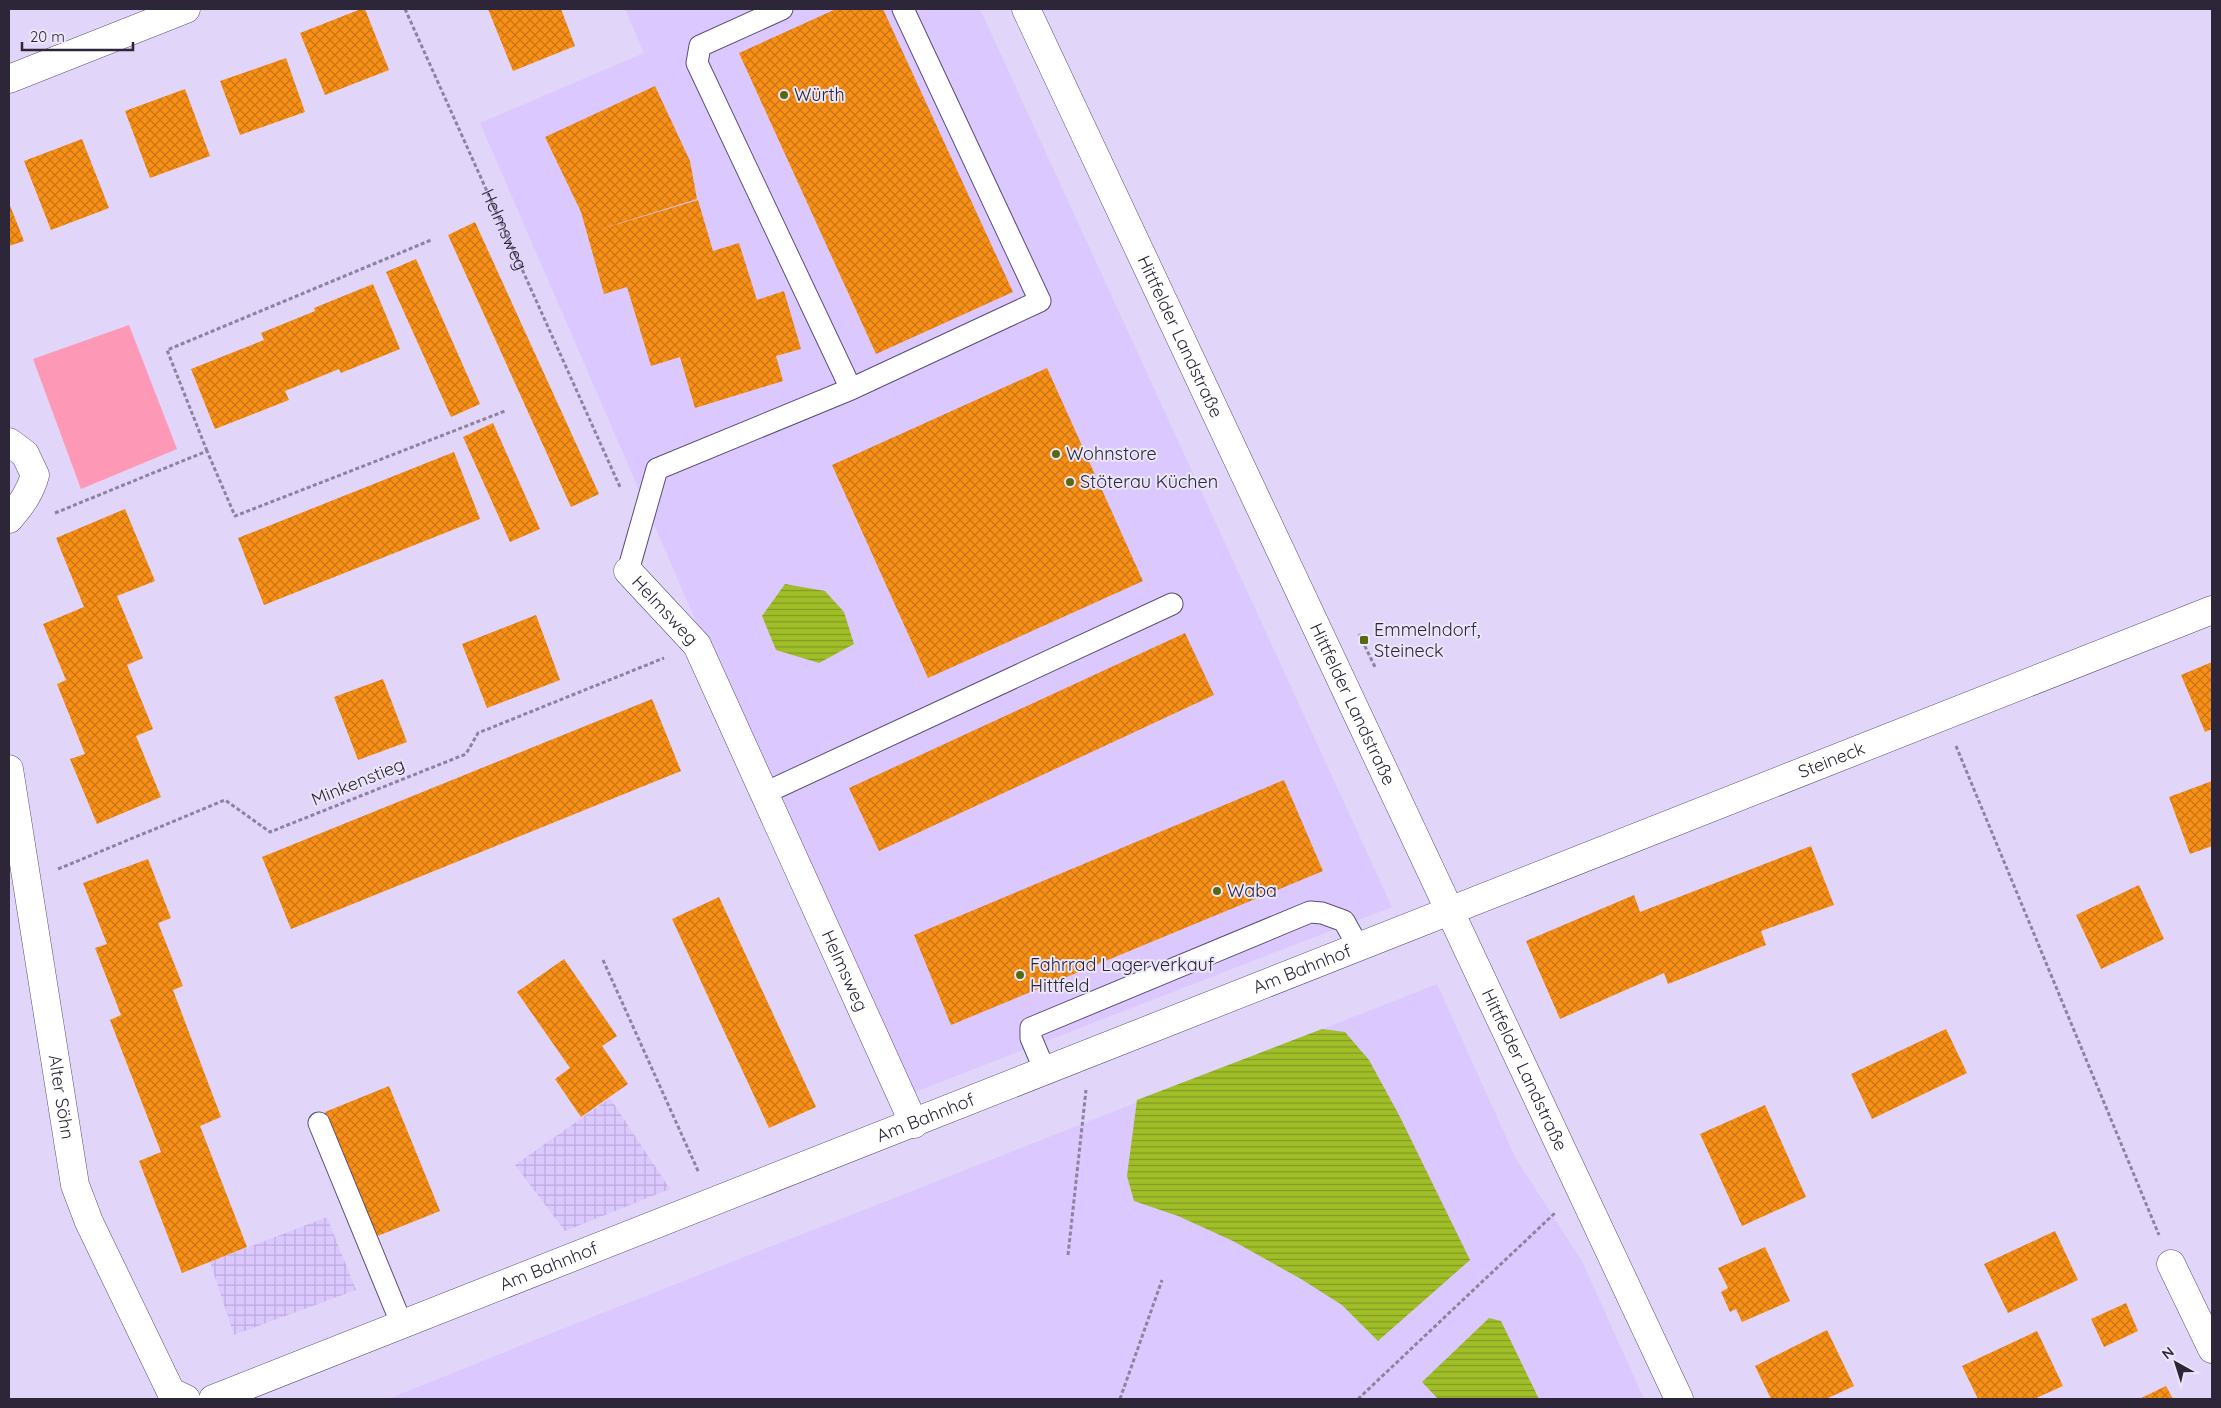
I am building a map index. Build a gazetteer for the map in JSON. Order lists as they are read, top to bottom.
{
  "streets": {
    "street": [
      "Helmsweg",
      "Hittfelder Landstraße",
      "Steineck",
      "Am Bahnhof",
      "Alter Söhn"
    ],
    "path": ["Minkenstieg"]
  },
  "crossings": [
    ["Helmsweg", "Minkenstieg"],
    ["Helmsweg", "Am Bahnhof"],
    ["Hittfelder Landstraße", "Steineck"],
    ["Hittfelder Landstraße", "Am Bahnhof"],
    ["Steineck", "Am Bahnhof"],
    ["Minkenstieg", "Alter Söhn"]
  ],
  "places": {
    "other": [
      "Würth",
      "Wohnstore",
      "Stöterau Küchen",
      "Waba",
      "Fahrrad Lagerverkauf Hittfeld"
    ],
    "transit": ["Emmelndorf, Steineck"]
  },
  "scale_bar": "20 m",
  "north": "top left"
}
